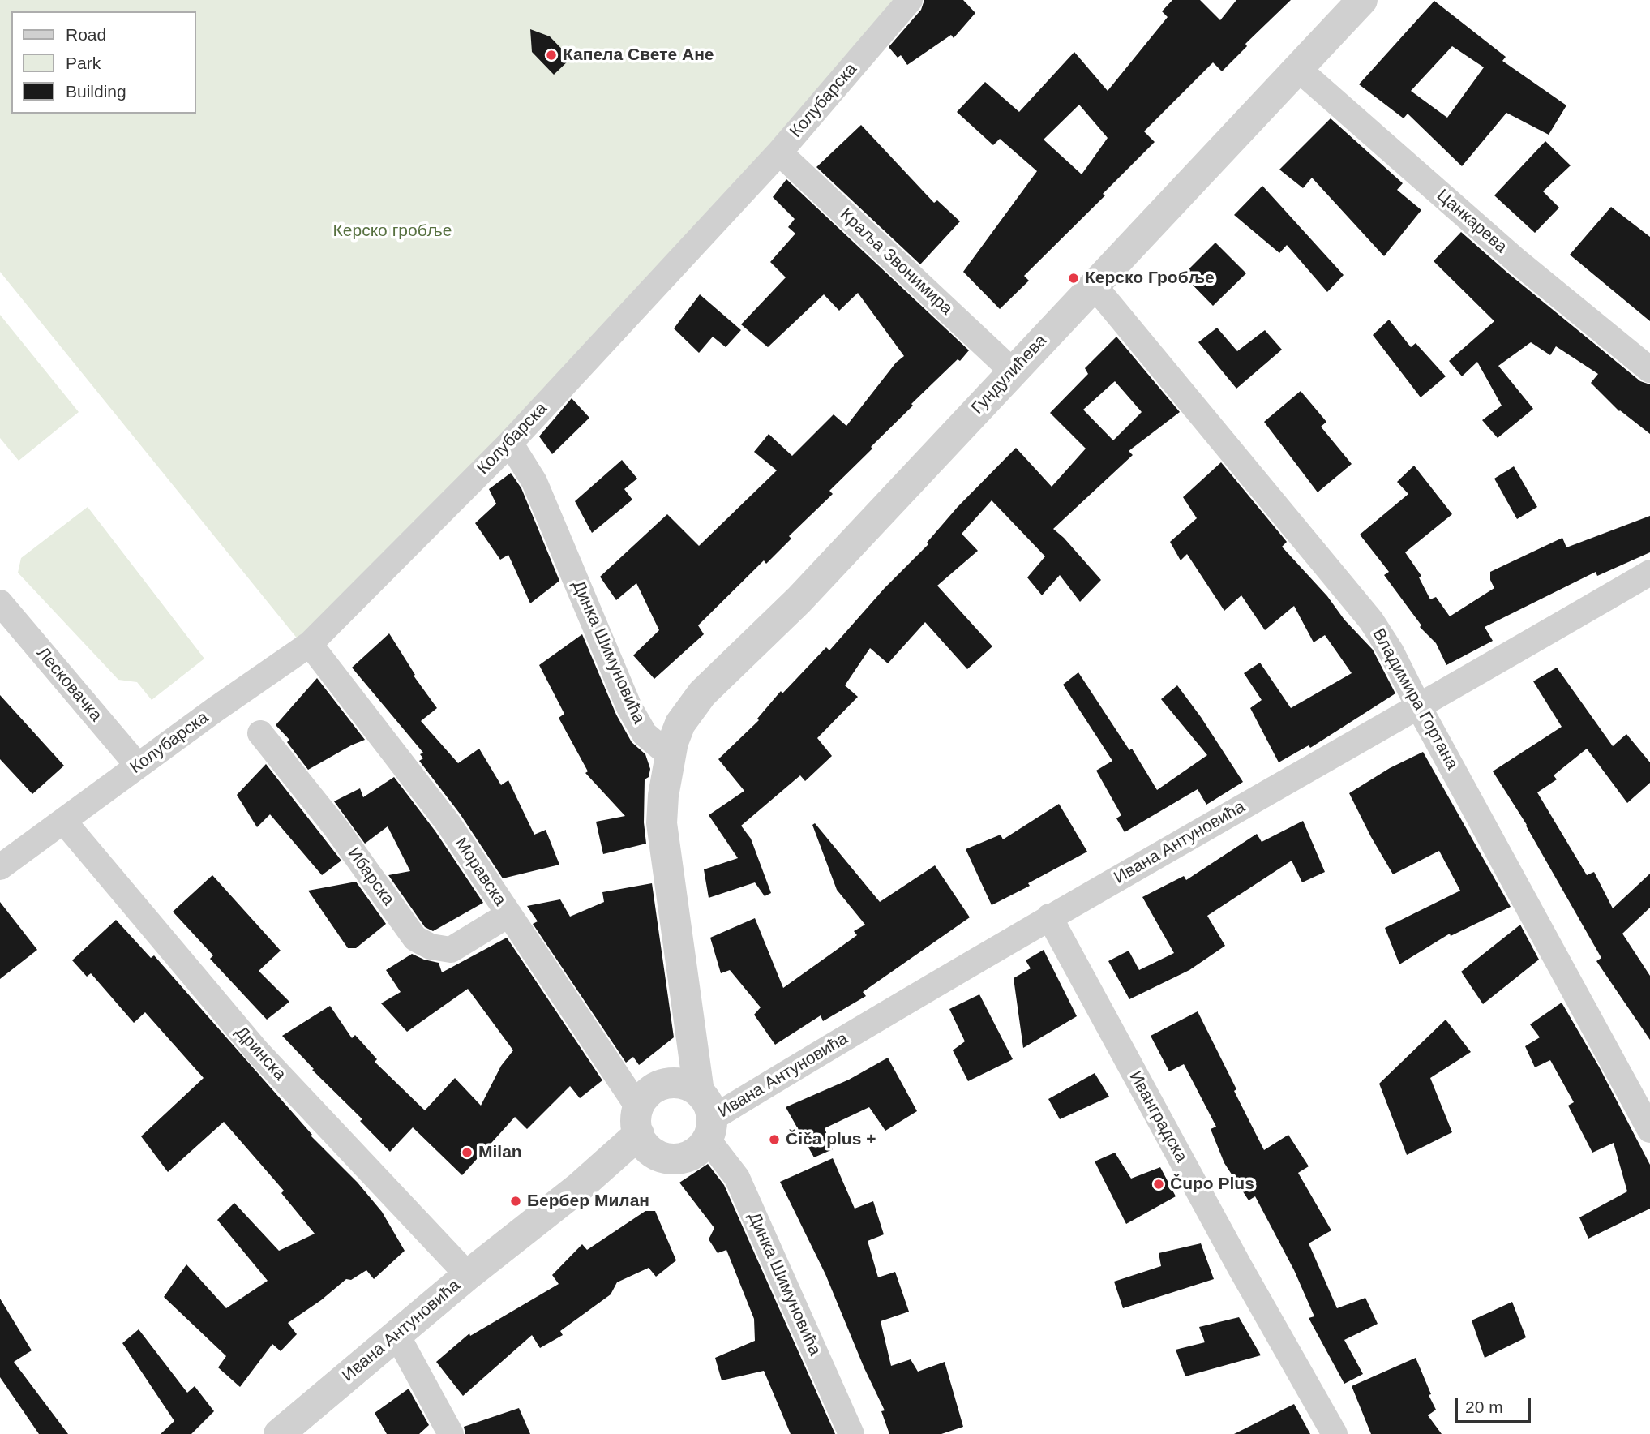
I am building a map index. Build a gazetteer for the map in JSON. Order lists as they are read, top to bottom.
{
  "streets": {
    "street": [
      "Колубарска",
      "Цанкарева",
      "Краља Звонимира",
      "Гундулићева",
      "Динка Шимуновића",
      "Лесковачка",
      "Владимира Гортана",
      "Ивана Антуновића",
      "Моравска",
      "Ибарска",
      "Дринска",
      "Иванградска"
    ]
  },
  "crossings": [
    ["Колубарска", "Краља Звонимира"],
    ["Колубарска", "Динка Шимуновића"],
    ["Колубарска", "Лесковачка"],
    ["Колубарска", "Моравска"],
    ["Колубарска", "Дринска"],
    ["Цанкарева", "Гундулићева"],
    ["Краља Звонимира", "Гундулићева"],
    ["Гундулићева", "Динка Шимуновића"],
    ["Гундулићева", "Владимира Гортана"],
    ["Динка Шимуновића", "Ивана Антуновића"],
    ["Владимира Гортана", "Ивана Антуновића"],
    ["Ивана Антуновића", "Моравска"],
    ["Ивана Антуновића", "Дринска"],
    ["Ивана Антуновића", "Иванградска"],
    ["Моравска", "Ибарска"]
  ],
  "parks": ["Керско гробље"],
  "places": [
    "Капела Свете Ане",
    "Керско Гробље",
    "Čiča plus +",
    "Milan",
    "Čupo Plus",
    "Бербер Милан"
  ],
  "legend": ["Road", "Park", "Building"],
  "scale_bar": "20 m"
}
